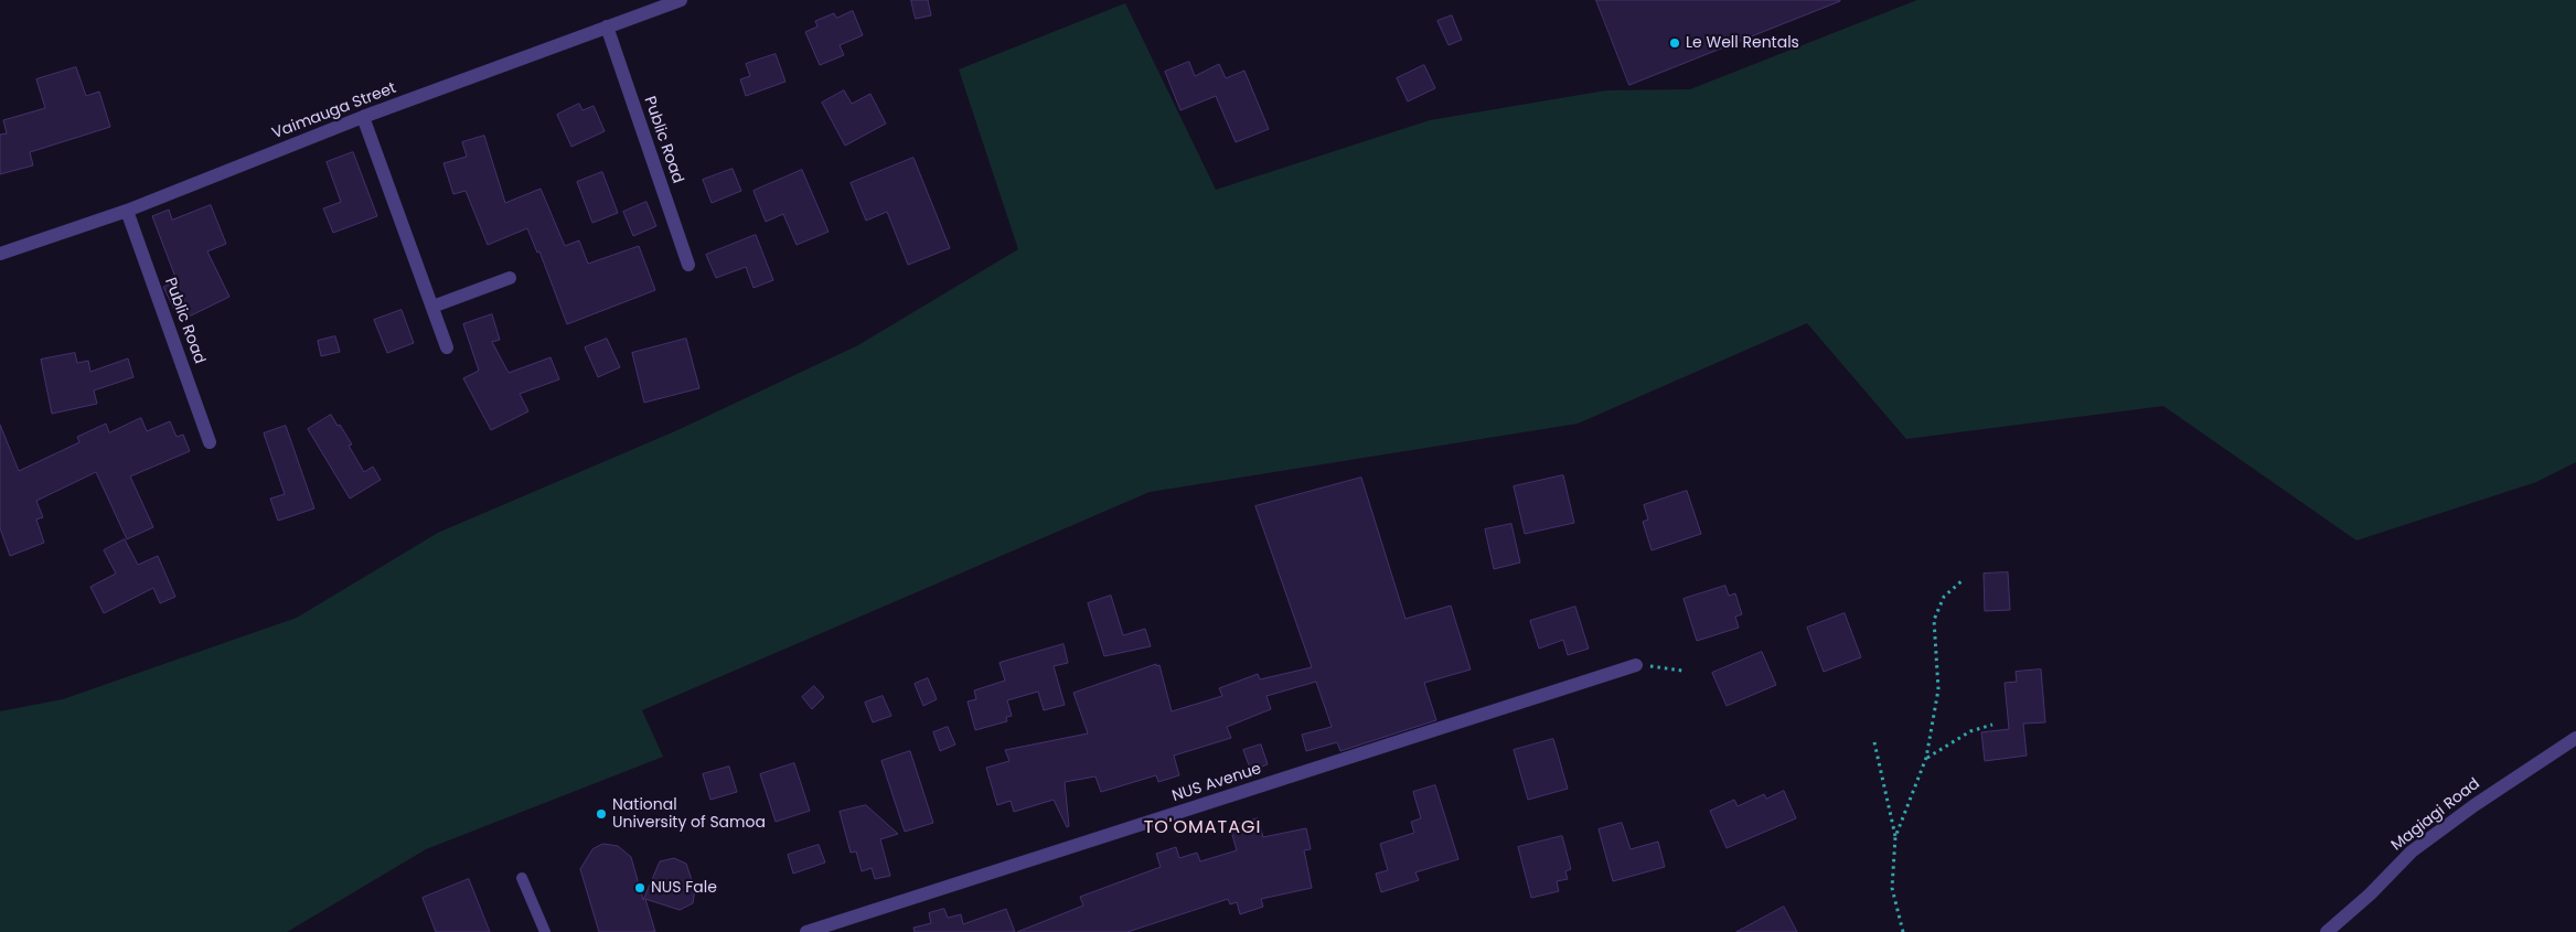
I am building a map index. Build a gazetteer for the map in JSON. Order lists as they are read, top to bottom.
{
  "streets": {
    "street": [
      "Vaimauga Street",
      "Public Road",
      "NUS Avenue",
      "Magiagi Road"
    ]
  },
  "crossings": [
    ["Vaimauga Street", "Public Road"]
  ],
  "districts": ["TO'OMATAGI"],
  "places": ["Le Well Rentals", "National University of Samoa", "NUS Fale"]
}
